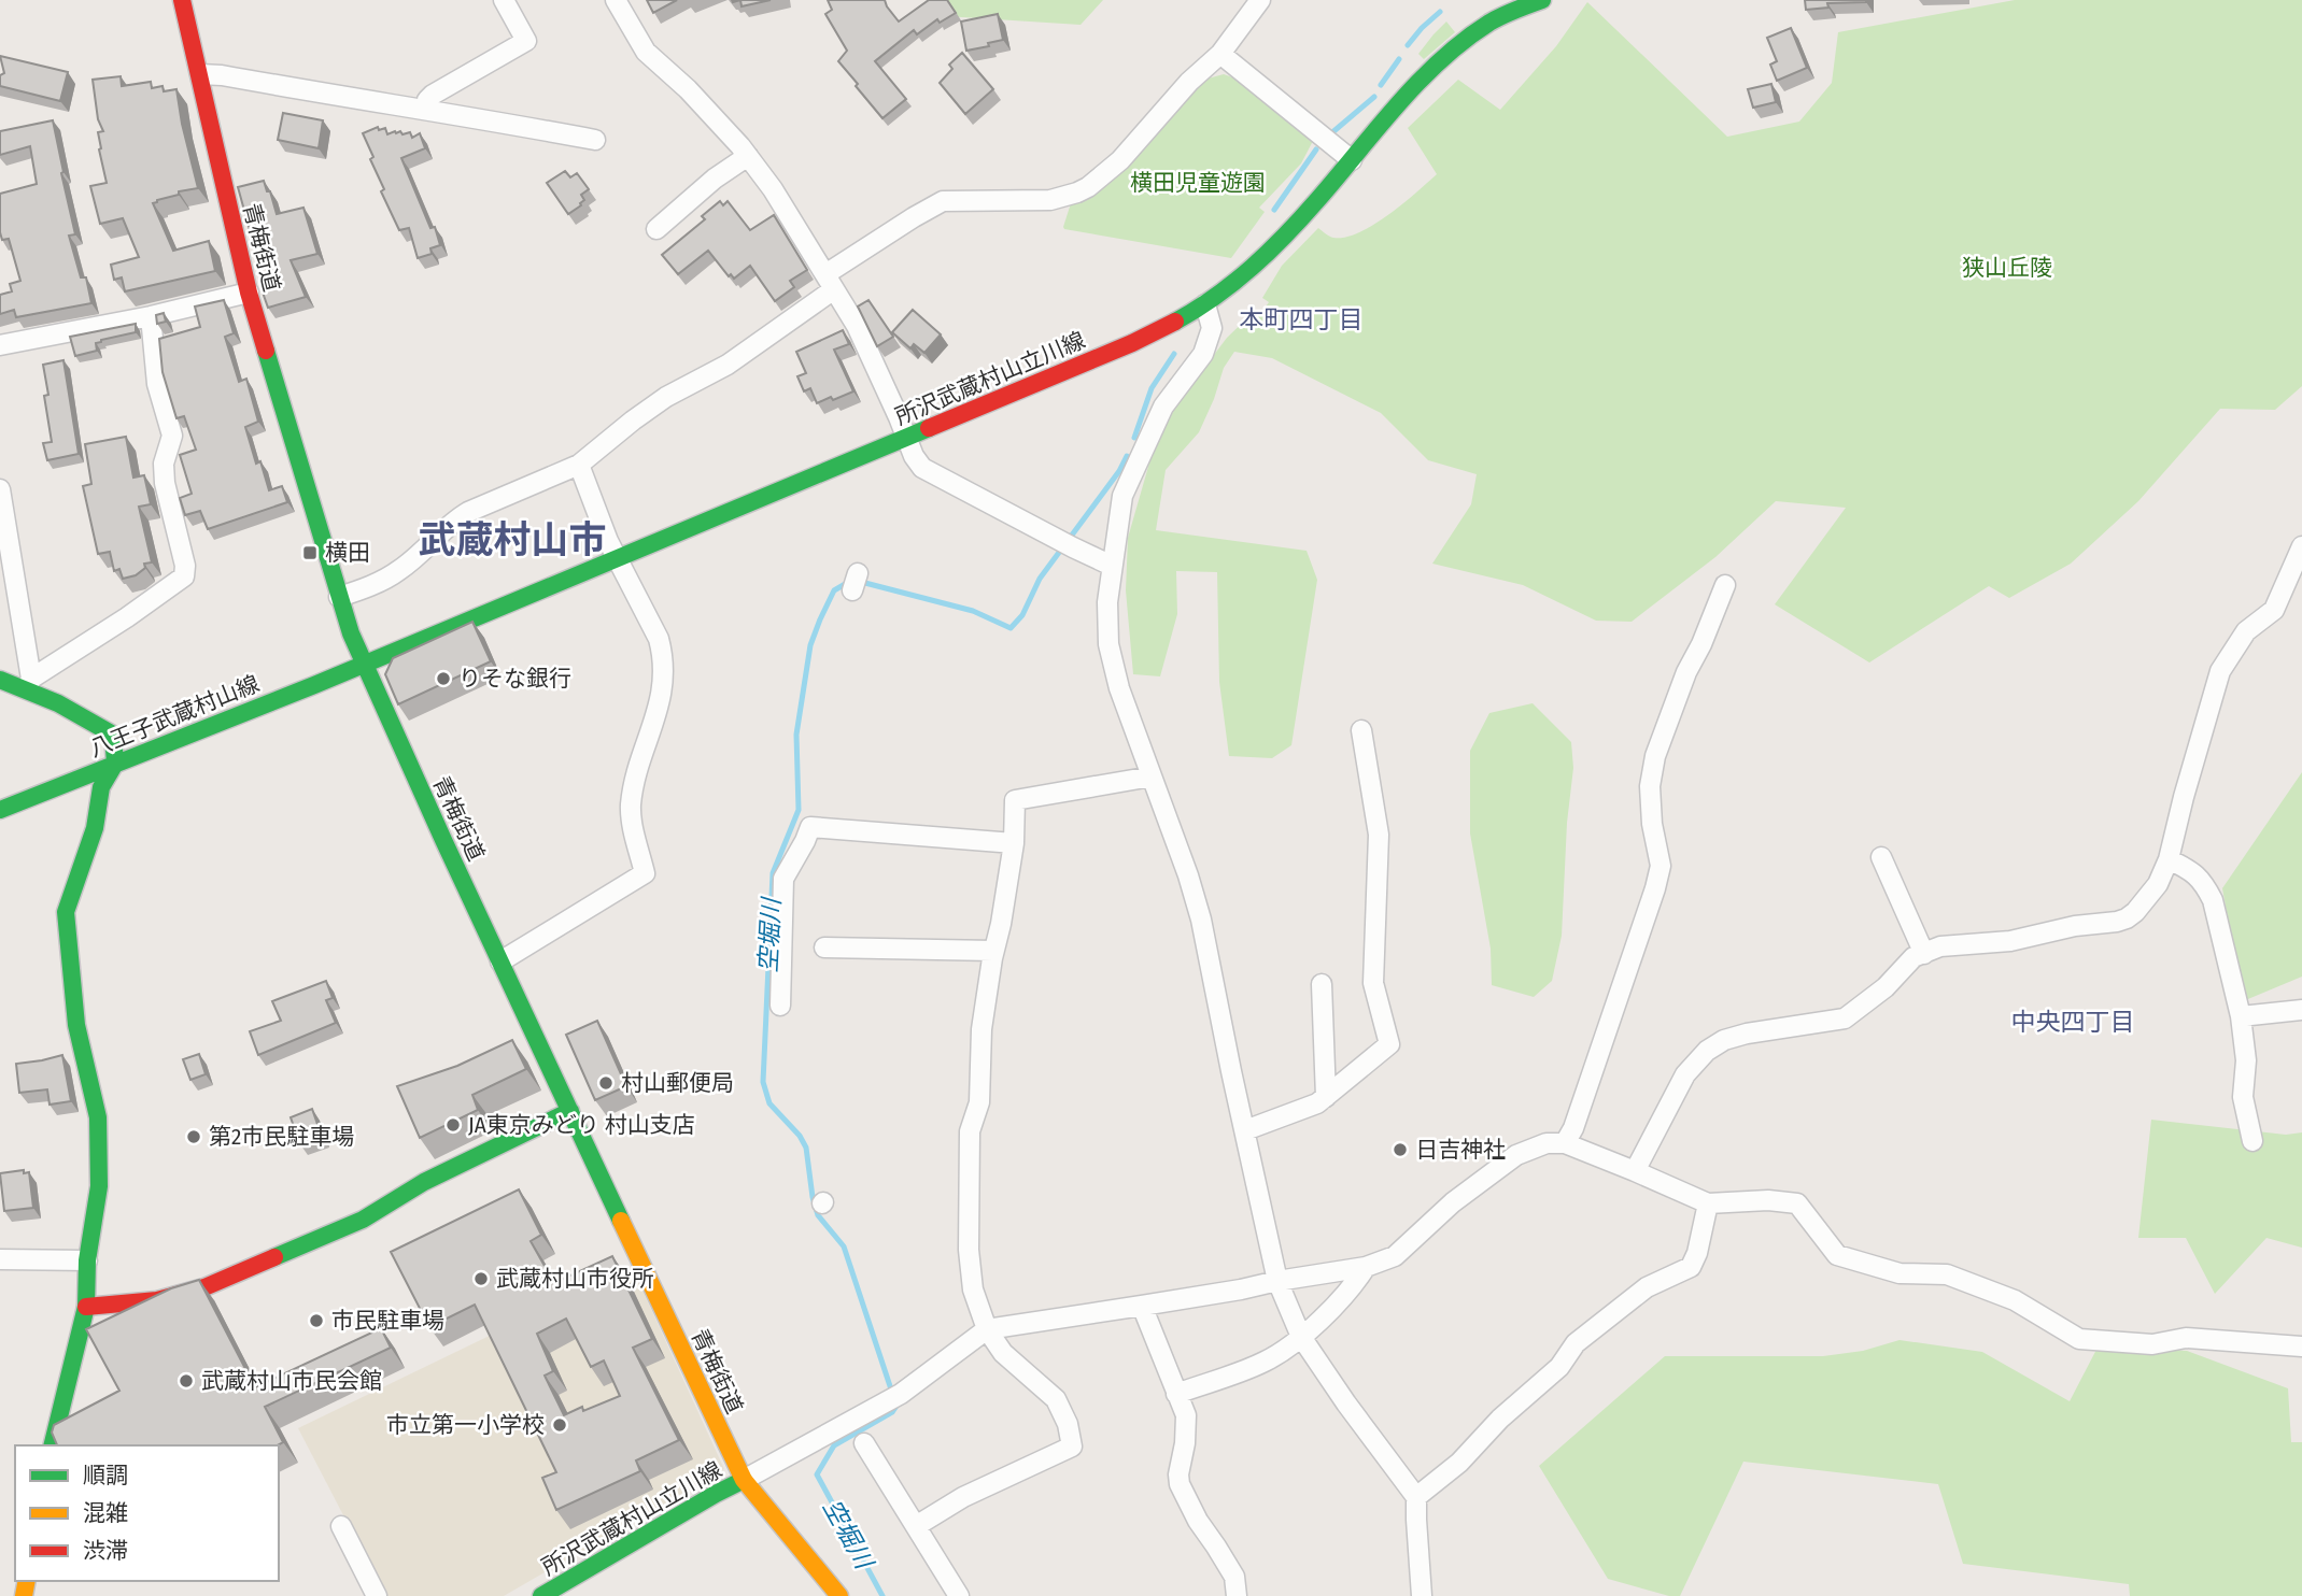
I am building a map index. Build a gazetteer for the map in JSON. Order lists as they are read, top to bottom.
{
  "streets": {
    "main road": ["青梅街道", "所沢武蔵村山立川線", "八王子武蔵村山線"]
  },
  "crossings": [
    ["青梅街道", "所沢武蔵村山立川線"],
    ["青梅街道", "八王子武蔵村山線"],
    ["所沢武蔵村山立川線", "八王子武蔵村山線"]
  ],
  "districts": ["本町四丁目", "武蔵村山市", "中央四丁目"],
  "water": ["空堀川"],
  "parks": ["横田児童遊園", "狭山丘陵"],
  "places": {
    "transit": ["横田"],
    "other": [
      "りそな銀行",
      "村山郵便局",
      "JA東京みどり 村山支店",
      "第2市民駐車場",
      "日吉神社",
      "武蔵村山市役所",
      "市民駐車場",
      "武蔵村山市民会館",
      "市立第一小学校"
    ]
  },
  "legend": ["順調", "混雑", "渋滞"]
}
